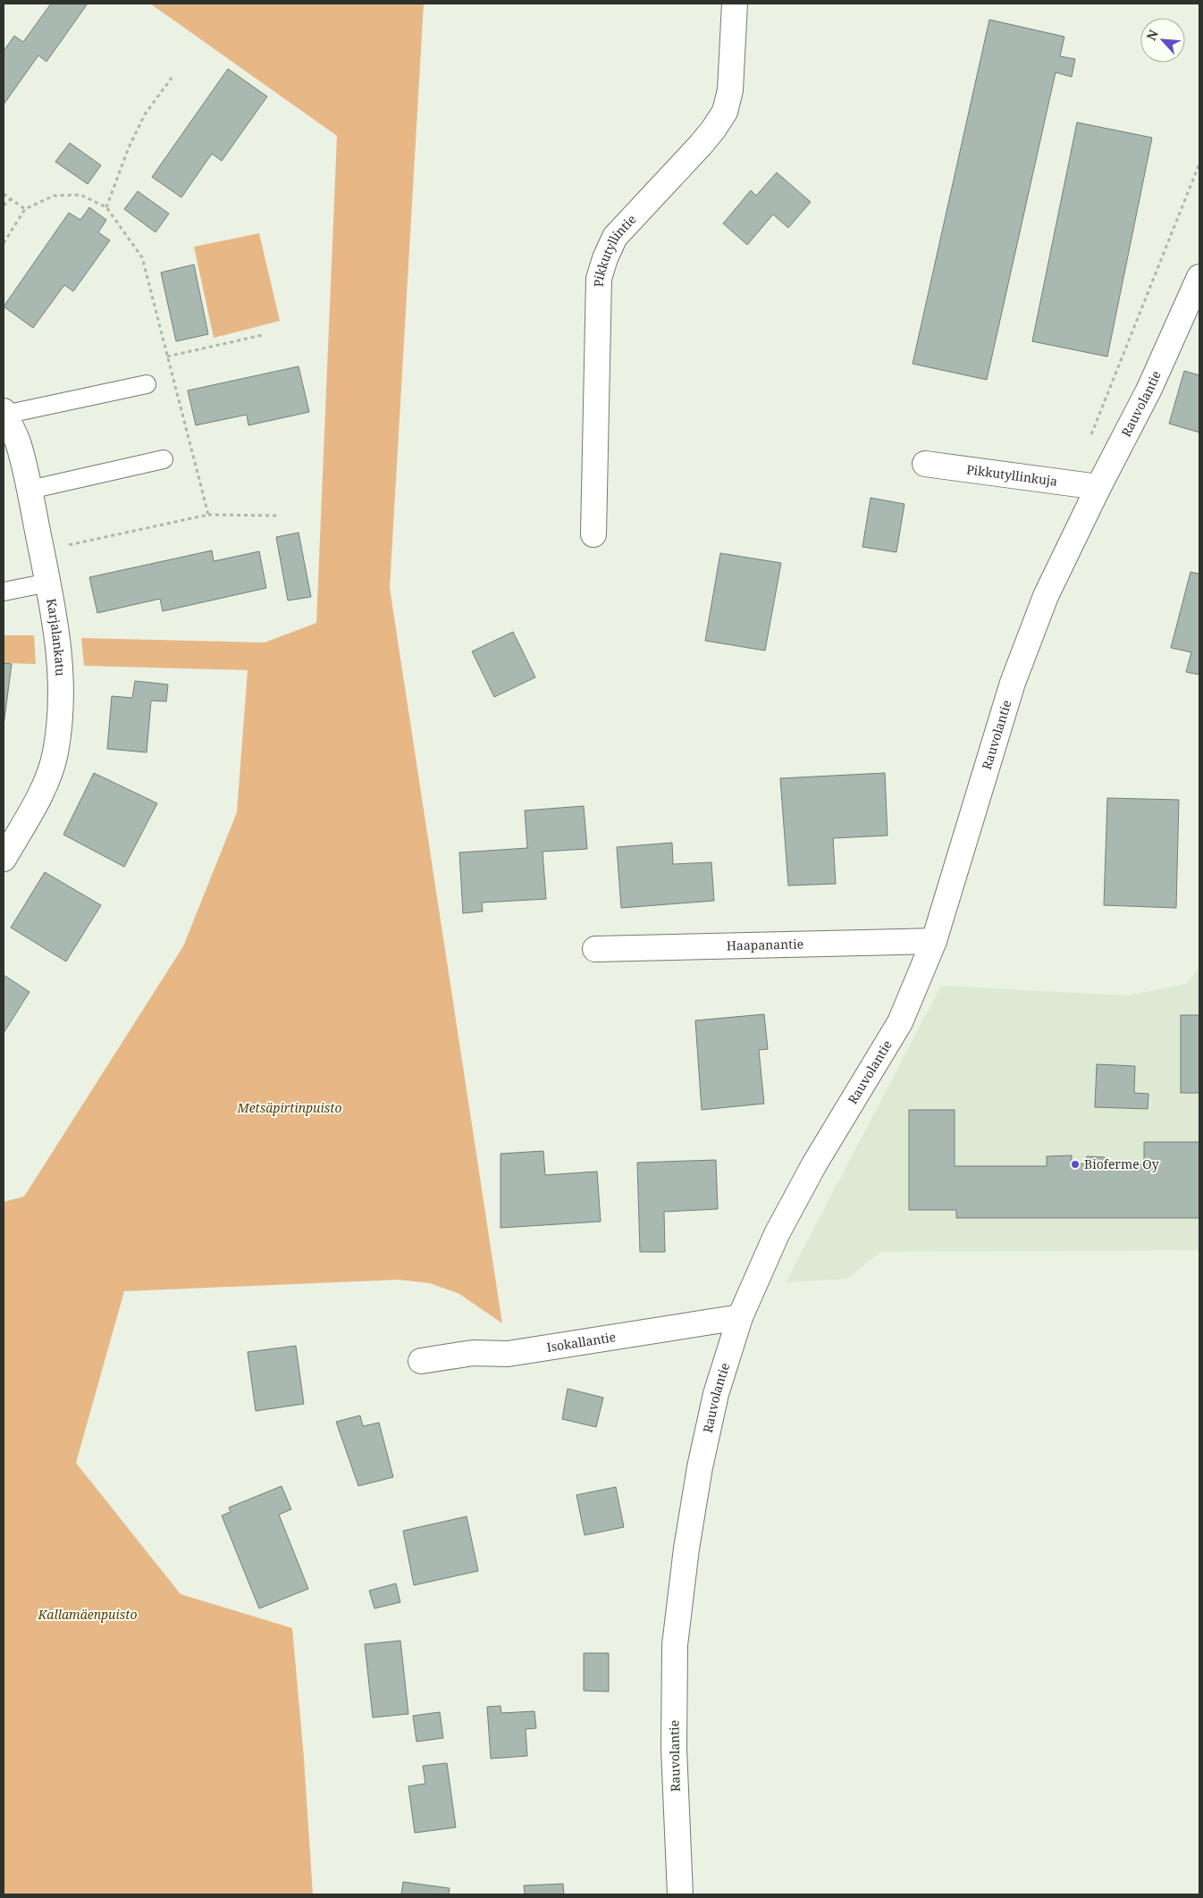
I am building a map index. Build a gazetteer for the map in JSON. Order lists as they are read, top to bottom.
{
  "streets": {
    "street": [
      "Pikkutyllintie",
      "Rauvolantie",
      "Pikkutyllinkuja",
      "Karjalankatu",
      "Haapanantie",
      "Isokallantie"
    ]
  },
  "crossings": [
    ["Rauvolantie", "Pikkutyllinkuja"],
    ["Rauvolantie", "Haapanantie"],
    ["Rauvolantie", "Isokallantie"]
  ],
  "parks": ["Metsäpirtinpuisto", "Kallamäenpuisto"],
  "places": ["Bioferme Oy"],
  "north": "top left"
}
